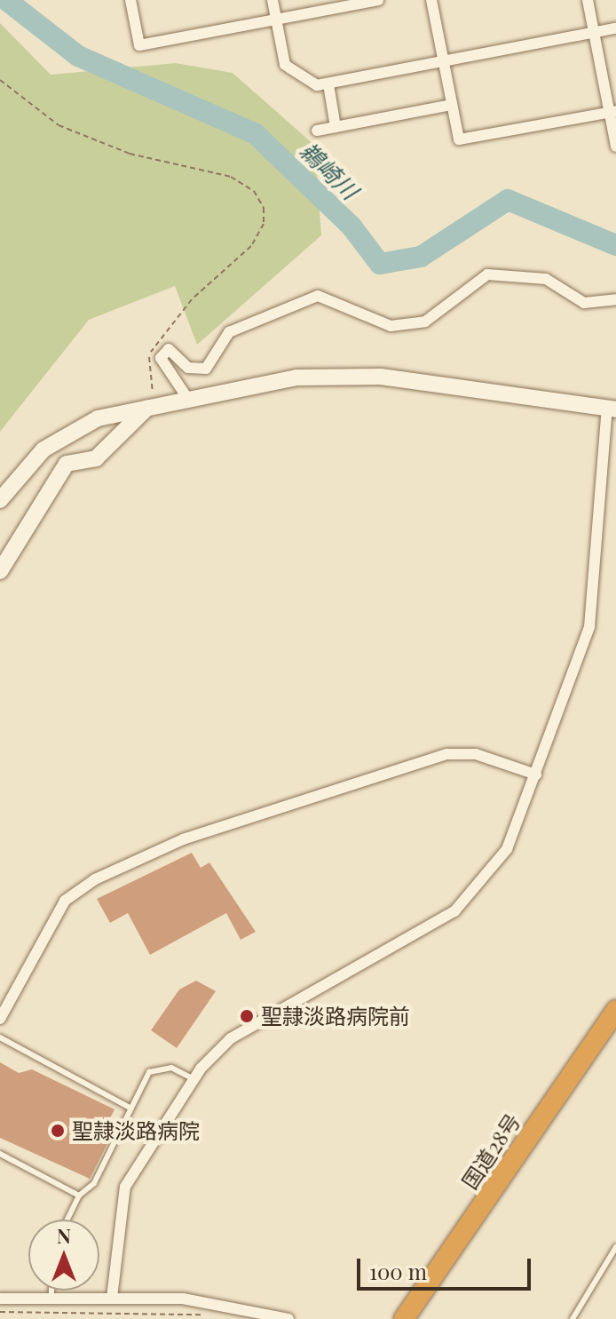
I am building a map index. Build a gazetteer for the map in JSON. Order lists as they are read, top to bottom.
{
  "streets": {
    "highway": ["国道28号"]
  },
  "water": ["鵜崎川"],
  "places": ["聖隷淡路病院前", "聖隷淡路病院"],
  "scale_bar": "100 m",
  "north": "top"
}
